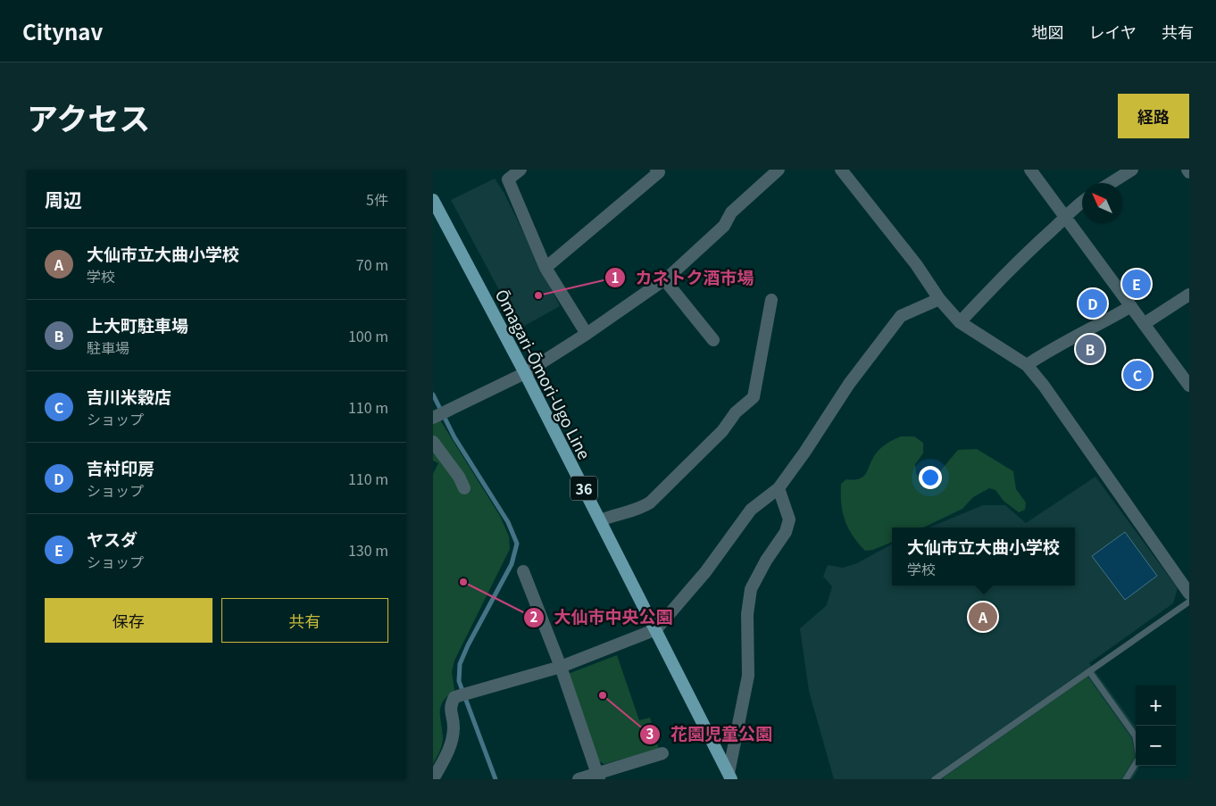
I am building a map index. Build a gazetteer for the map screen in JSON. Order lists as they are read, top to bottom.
{
  "streets": {
    "main road": ["Ōmagari-Ōmori-Ugo Line", "36"]
  },
  "places": ["カネトク酒市場", "大仙市中央公園", "花園児童公園"],
  "north": "top left",
  "page": {
    "header": "Citynav",
    "nav": ["地図", "レイヤ", "共有"],
    "title": "アクセス",
    "buttons": [
      "経路",
      ["保存", "共有"]
    ],
    "heading": ["周辺", "5件"],
    "list": [
      {
        "mark": "A",
        "name": "大仙市立大曲小学校",
        "note": "学校",
        "value": "70 m"
      },
      {
        "mark": "B",
        "name": "上大町駐車場",
        "note": "駐車場",
        "value": "100 m"
      },
      {
        "mark": "C",
        "name": "吉川米穀店",
        "note": "ショップ",
        "value": "110 m"
      },
      {
        "mark": "D",
        "name": "吉村印房",
        "note": "ショップ",
        "value": "110 m"
      },
      {
        "mark": "E",
        "name": "ヤスダ",
        "note": "ショップ",
        "value": "130 m"
      }
    ],
    "pins": [
      "E",
      "D",
      "B",
      "C",
      "A"
    ],
    "popup": ["大仙市立大曲小学校", "学校"],
    "map_buttons": ["+", "−"]
  }
}
